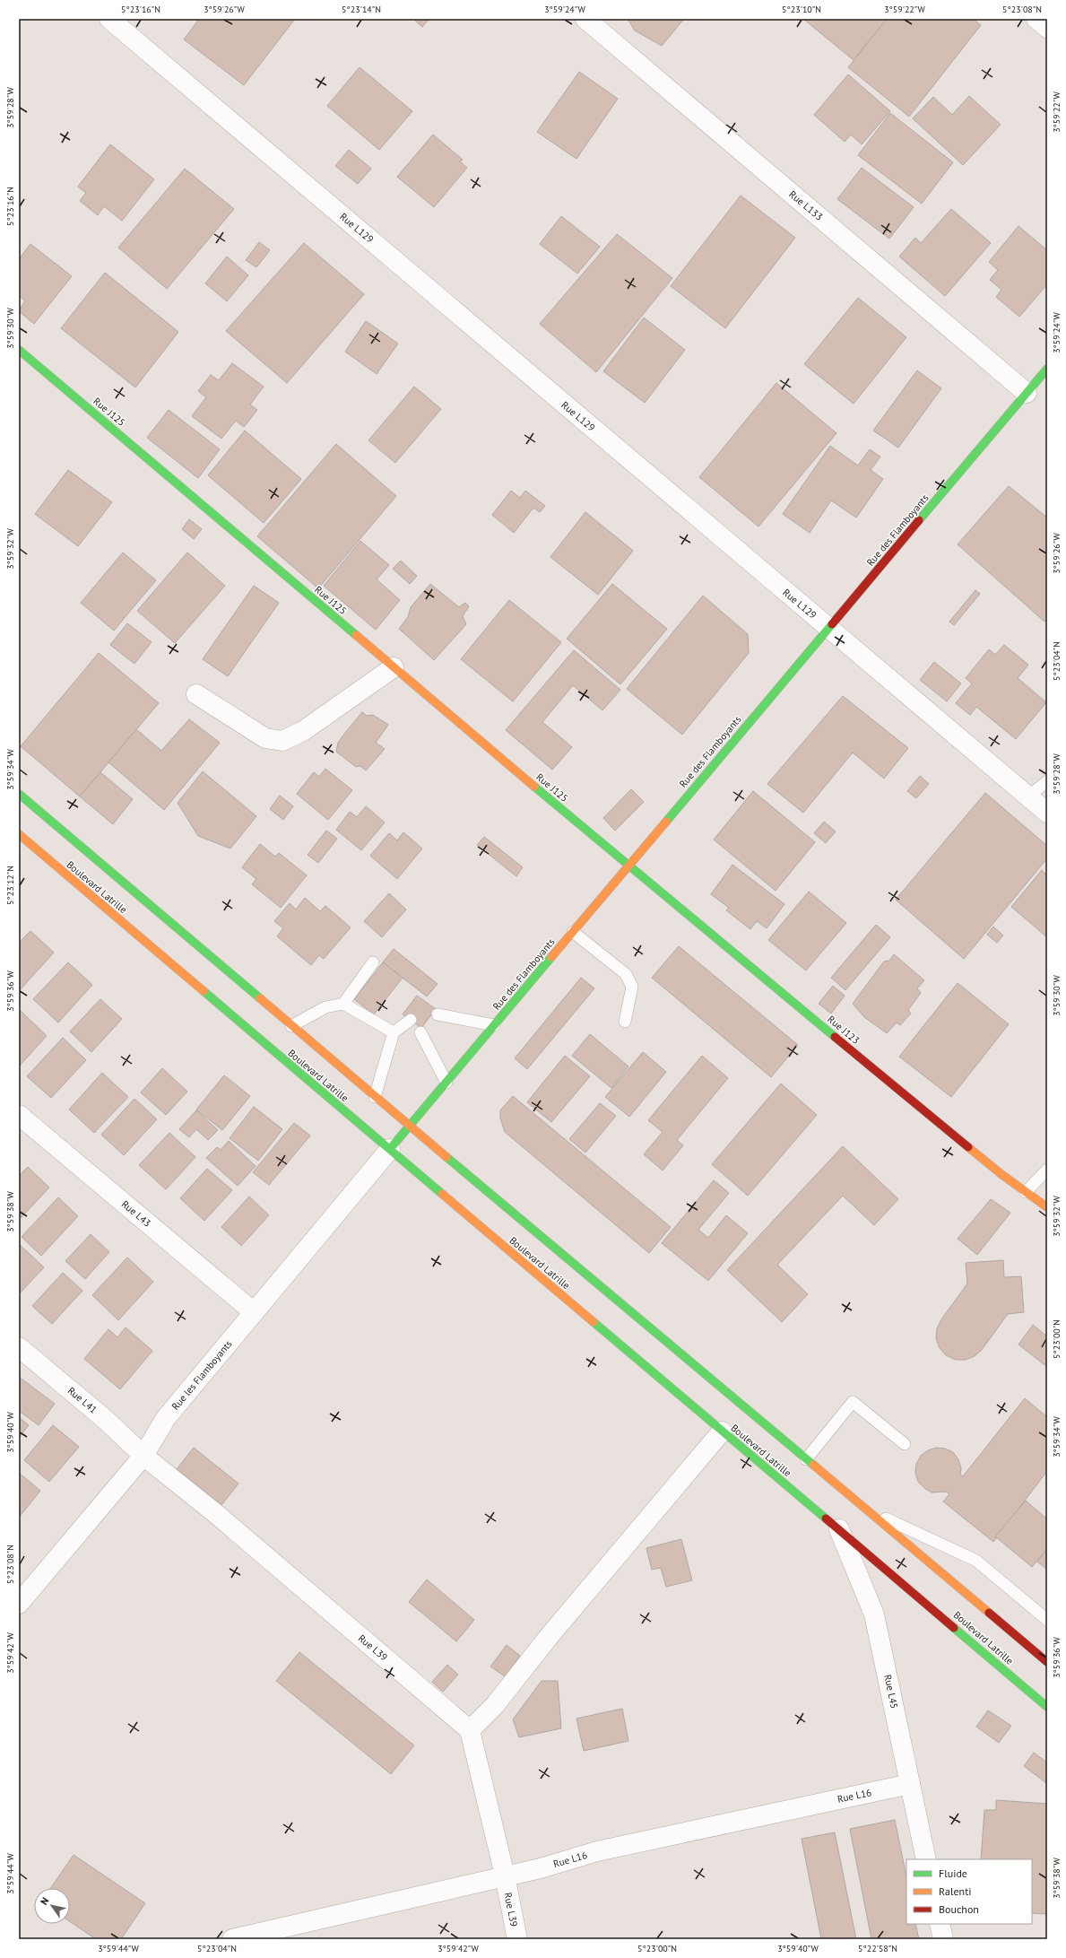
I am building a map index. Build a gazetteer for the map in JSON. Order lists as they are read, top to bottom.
{
  "streets": {
    "main road": [
      "Rue J125",
      "Rue des Flamboyants",
      "Boulevard Latrille",
      "Rue J123"
    ],
    "street": [
      "Rue L133",
      "Rue L129",
      "Rue L43",
      "Rue les Flamboyants",
      "Rue L41",
      "Rue L39",
      "Rue L45",
      "Rue L16"
    ]
  },
  "crossings": [
    ["Rue L133", "Rue des Flamboyants"],
    ["Rue L129", "Rue des Flamboyants"],
    ["Rue J125", "Rue des Flamboyants"],
    ["Rue J125", "Rue J123"],
    ["Rue des Flamboyants", "Boulevard Latrille"],
    ["Rue des Flamboyants", "Rue J123"],
    ["Rue des Flamboyants", "Rue les Flamboyants"],
    ["Boulevard Latrille", "Rue les Flamboyants"],
    ["Boulevard Latrille", "Rue L45"],
    ["Rue L43", "Rue les Flamboyants"],
    ["Rue les Flamboyants", "Rue L41"],
    ["Rue les Flamboyants", "Rue L39"],
    ["Rue L41", "Rue L39"],
    ["Rue L39", "Rue L16"],
    ["Rue L45", "Rue L16"]
  ],
  "legend": ["Fluide", "Ralenti", "Bouchon"],
  "north": "top left",
  "coordinates": [
    "5°23'16\"N",
    "3°59'26\"W",
    "5°23'14\"N",
    "3°59'24\"W",
    "5°23'10\"N",
    "3°59'22\"W",
    "5°23'08\"N",
    "3°59'28\"W",
    "3°59'30\"W",
    "3°59'32\"W",
    "5°23'04\"N",
    "3°59'34\"W",
    "5°23'12\"N",
    "3°59'36\"W",
    "3°59'38\"W",
    "5°23'00\"N",
    "3°59'40\"W",
    "3°59'42\"W",
    "3°59'44\"W",
    "5°22'58\"N"
  ]
}
